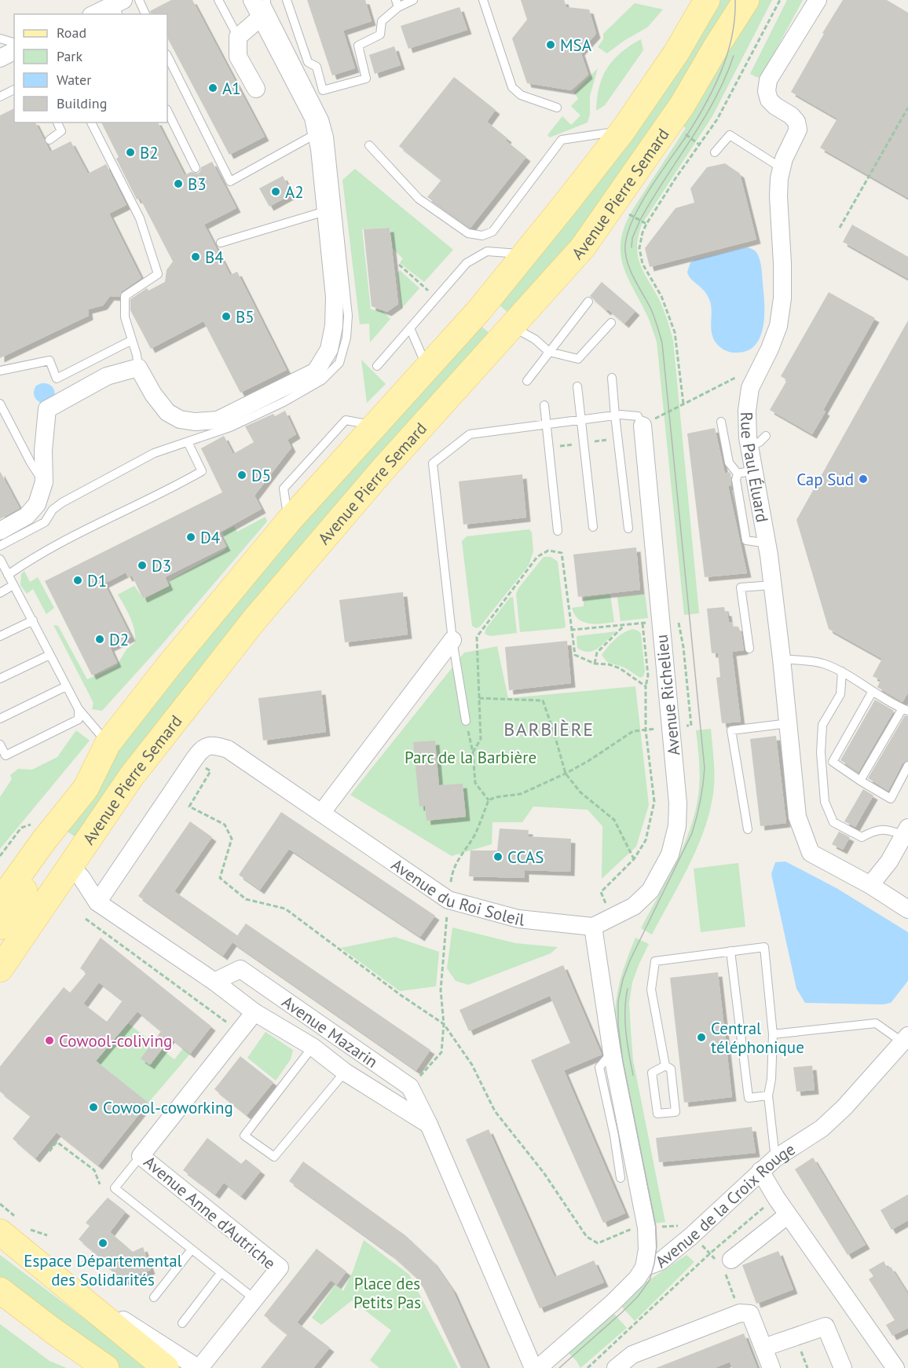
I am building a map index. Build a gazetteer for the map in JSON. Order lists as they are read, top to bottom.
{
  "streets": {
    "main road": ["Avenue Pierre Semard"],
    "street": [
      "Rue Paul Éluard",
      "Avenue Richelieu",
      "Avenue du Roi Soleil",
      "Avenue Mazarin",
      "Avenue de la Croix Rouge",
      "Avenue Anne d'Autriche"
    ]
  },
  "crossings": [
    ["Avenue Pierre Semard", "Avenue Mazarin"],
    ["Avenue Richelieu", "Avenue du Roi Soleil"],
    ["Avenue du Roi Soleil", "Avenue Mazarin"],
    ["Avenue Mazarin", "Avenue de la Croix Rouge"],
    ["Avenue Mazarin", "Avenue Anne d'Autriche"]
  ],
  "districts": ["BARBIÈRE"],
  "parks": ["Parc de la Barbière", "Place des Petits Pas"],
  "places": [
    "MSA",
    "A1",
    "B2",
    "B3",
    "A2",
    "B4",
    "B5",
    "D5",
    "Cap Sud",
    "D4",
    "D3",
    "D1",
    "D2",
    "CCAS",
    "Central téléphonique",
    "Cowool-coliving",
    "Cowool-coworking",
    "Espace Départemental des Solidarités"
  ],
  "legend": [
    "Road",
    "Park",
    "Water",
    "Building"
  ]
}
